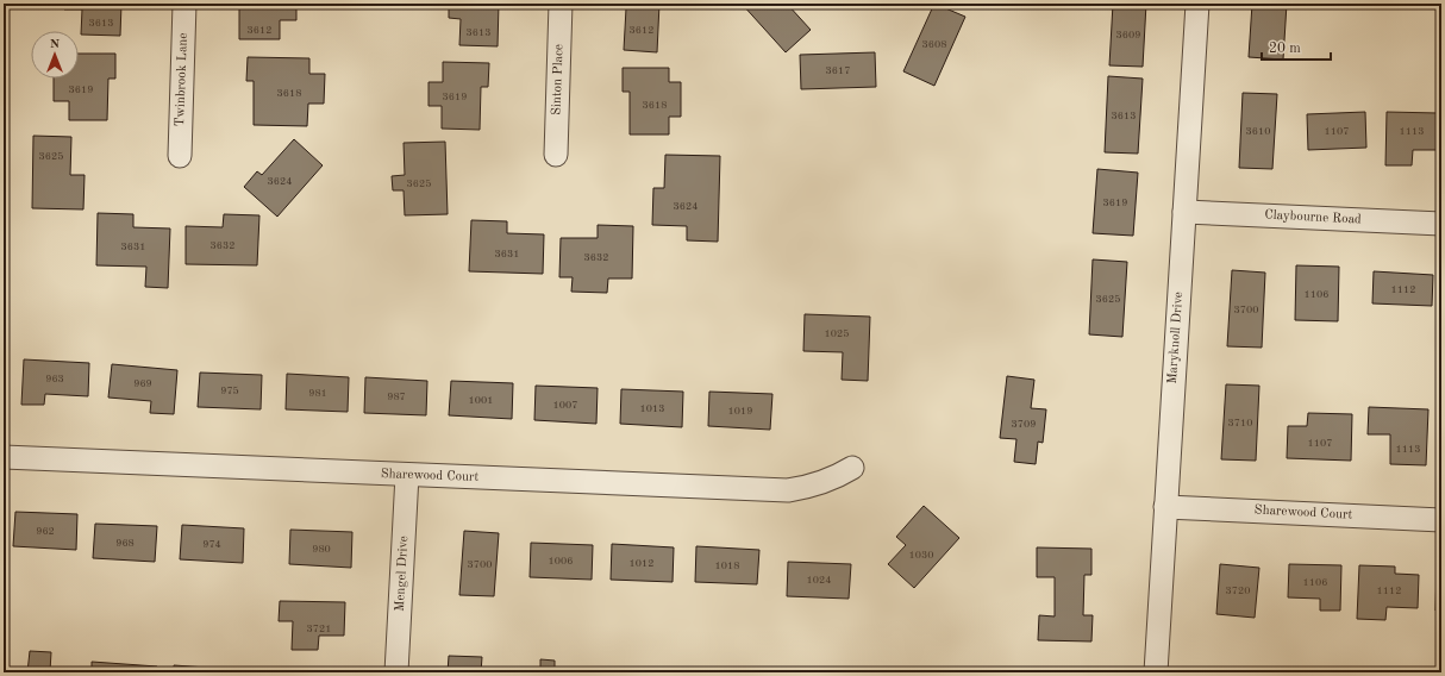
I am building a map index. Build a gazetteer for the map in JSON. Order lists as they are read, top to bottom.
{
  "streets": {
    "street": [
      "Twinbrook Lane",
      "Sinton Place",
      "Claybourne Road",
      "Maryknoll Drive",
      "Sharewood Court",
      "Mengel Drive"
    ]
  },
  "crossings": [
    ["Claybourne Road", "Maryknoll Drive"],
    ["Maryknoll Drive", "Sharewood Court"],
    ["Sharewood Court", "Mengel Drive"]
  ],
  "house_numbers": [
    "3613",
    "3612",
    "3612",
    "3613",
    "3609",
    "3608",
    "3617",
    "3619",
    "3618",
    "3619",
    "3618",
    "3613",
    "3610",
    "1107",
    "1113",
    "3625",
    "3624",
    "3625",
    "3619",
    "3624",
    "3632",
    "3631",
    "3631",
    "3632",
    "1112",
    "1106",
    "3625",
    "3700",
    "1025",
    "963",
    "969",
    "975",
    "981",
    "987",
    "1001",
    "1007",
    "1013",
    "1019",
    "3710",
    "3709",
    "1107",
    "1113",
    "962",
    "968",
    "974",
    "980",
    "1030",
    "1006",
    "1012",
    "3700",
    "1018",
    "1024",
    "1106",
    "3720",
    "1112",
    "3721"
  ],
  "scale_bar": "20 m",
  "north": "top"
}
